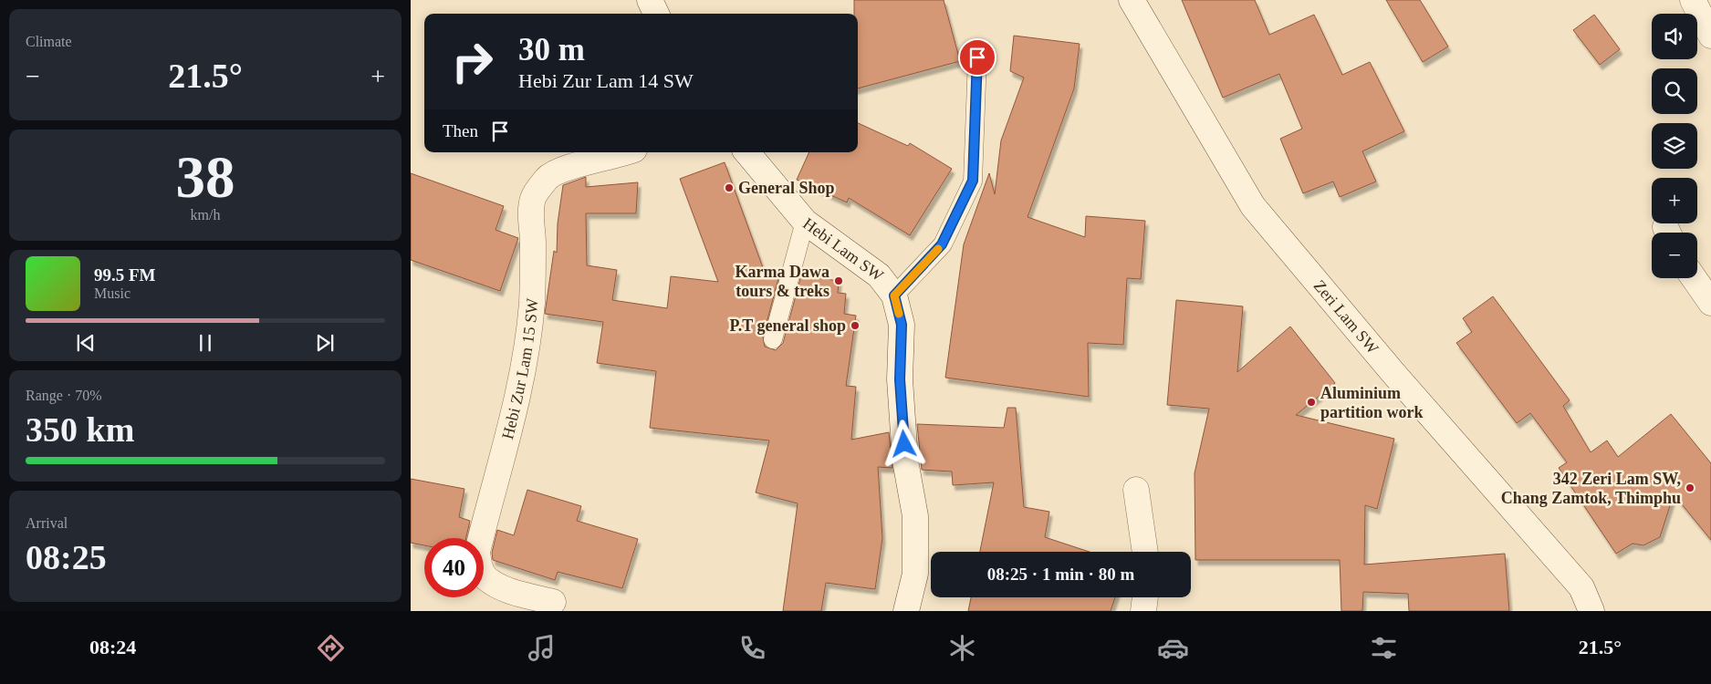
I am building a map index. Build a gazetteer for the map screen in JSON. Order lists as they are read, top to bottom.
{
  "streets": {
    "street": ["Hebi Lam SW", "Zeri Lam SW", "Hebi Zur Lam 15 SW"]
  },
  "places": [
    "General Shop",
    "Karma Dawa tours & treks",
    "P.T general shop",
    "Aluminium partition work",
    "342 Zeri Lam SW, Chang Zamtok, Thimphu"
  ],
  "page": {
    "tile": [
      "Climate",
      ["38", "km/h"],
      ["Range · 70%", "350 km"],
      ["Arrival", "08:25"]
    ],
    "map_buttons": ["+", "−"],
    "turn": ["30 m", "Hebi Zur Lam 14 SW"],
    "heat": ["−", "21.5°", "+"],
    "then": "Then",
    "song": ["99.5 FM", "Music"],
    "limit": "40",
    "trip": "08:25 · 1 min · 80 m",
    "tabs": ["08:24", "21.5°"]
  }
}
